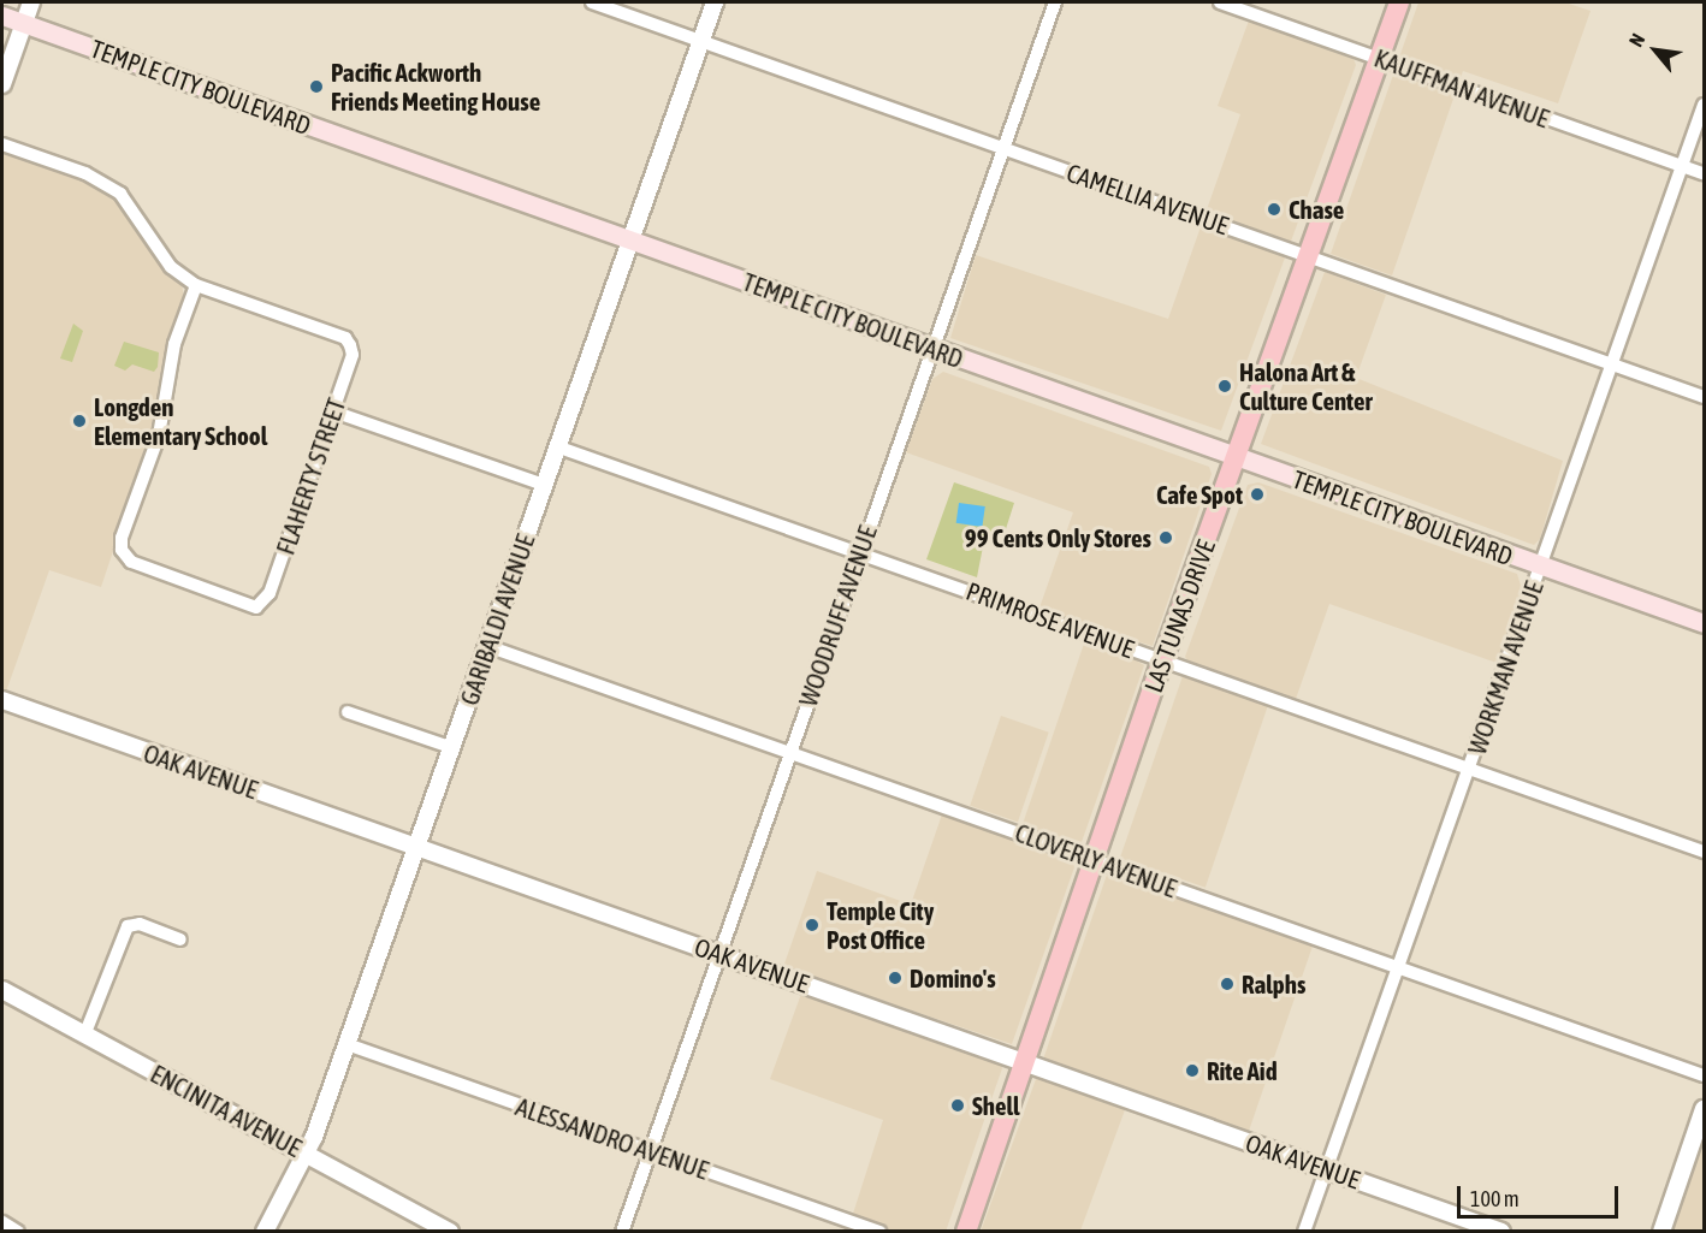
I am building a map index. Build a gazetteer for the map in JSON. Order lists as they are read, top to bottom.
{
  "streets": {
    "main road": ["TEMPLE CITY BOULEVARD", "LAS TUNAS DRIVE"],
    "street": [
      "KAUFFMAN AVENUE",
      "CAMELLIA AVENUE",
      "FLAHERTY STREET",
      "WOODRUFF AVENUE",
      "GARIBALDI AVENUE",
      "PRIMROSE AVENUE",
      "WORKMAN AVENUE",
      "OAK AVENUE",
      "CLOVERLY AVENUE",
      "ENCINITA AVENUE",
      "ALESSANDRO AVENUE"
    ]
  },
  "crossings": [
    ["TEMPLE CITY BOULEVARD", "WOODRUFF AVENUE"],
    ["TEMPLE CITY BOULEVARD", "LAS TUNAS DRIVE"],
    ["TEMPLE CITY BOULEVARD", "GARIBALDI AVENUE"],
    ["TEMPLE CITY BOULEVARD", "WORKMAN AVENUE"],
    ["KAUFFMAN AVENUE", "LAS TUNAS DRIVE"],
    ["KAUFFMAN AVENUE", "WORKMAN AVENUE"],
    ["CAMELLIA AVENUE", "WOODRUFF AVENUE"],
    ["CAMELLIA AVENUE", "LAS TUNAS DRIVE"],
    ["CAMELLIA AVENUE", "GARIBALDI AVENUE"],
    ["CAMELLIA AVENUE", "WORKMAN AVENUE"],
    ["WOODRUFF AVENUE", "PRIMROSE AVENUE"],
    ["WOODRUFF AVENUE", "OAK AVENUE"],
    ["WOODRUFF AVENUE", "CLOVERLY AVENUE"],
    ["WOODRUFF AVENUE", "ALESSANDRO AVENUE"],
    ["LAS TUNAS DRIVE", "PRIMROSE AVENUE"],
    ["LAS TUNAS DRIVE", "OAK AVENUE"],
    ["LAS TUNAS DRIVE", "CLOVERLY AVENUE"],
    ["GARIBALDI AVENUE", "PRIMROSE AVENUE"],
    ["GARIBALDI AVENUE", "OAK AVENUE"],
    ["GARIBALDI AVENUE", "CLOVERLY AVENUE"],
    ["GARIBALDI AVENUE", "ENCINITA AVENUE"],
    ["GARIBALDI AVENUE", "ALESSANDRO AVENUE"],
    ["PRIMROSE AVENUE", "WORKMAN AVENUE"],
    ["WORKMAN AVENUE", "OAK AVENUE"],
    ["WORKMAN AVENUE", "CLOVERLY AVENUE"]
  ],
  "places": [
    "Pacific Ackworth Friends Meeting House",
    "Chase",
    "Halona Art & Culture Center",
    "Longden Elementary School",
    "Cafe Spot",
    "99 Cents Only Stores",
    "Temple City Post Office",
    "Domino's",
    "Ralphs",
    "Rite Aid",
    "Shell"
  ],
  "scale_bar": "100 m",
  "north": "top left"
}
